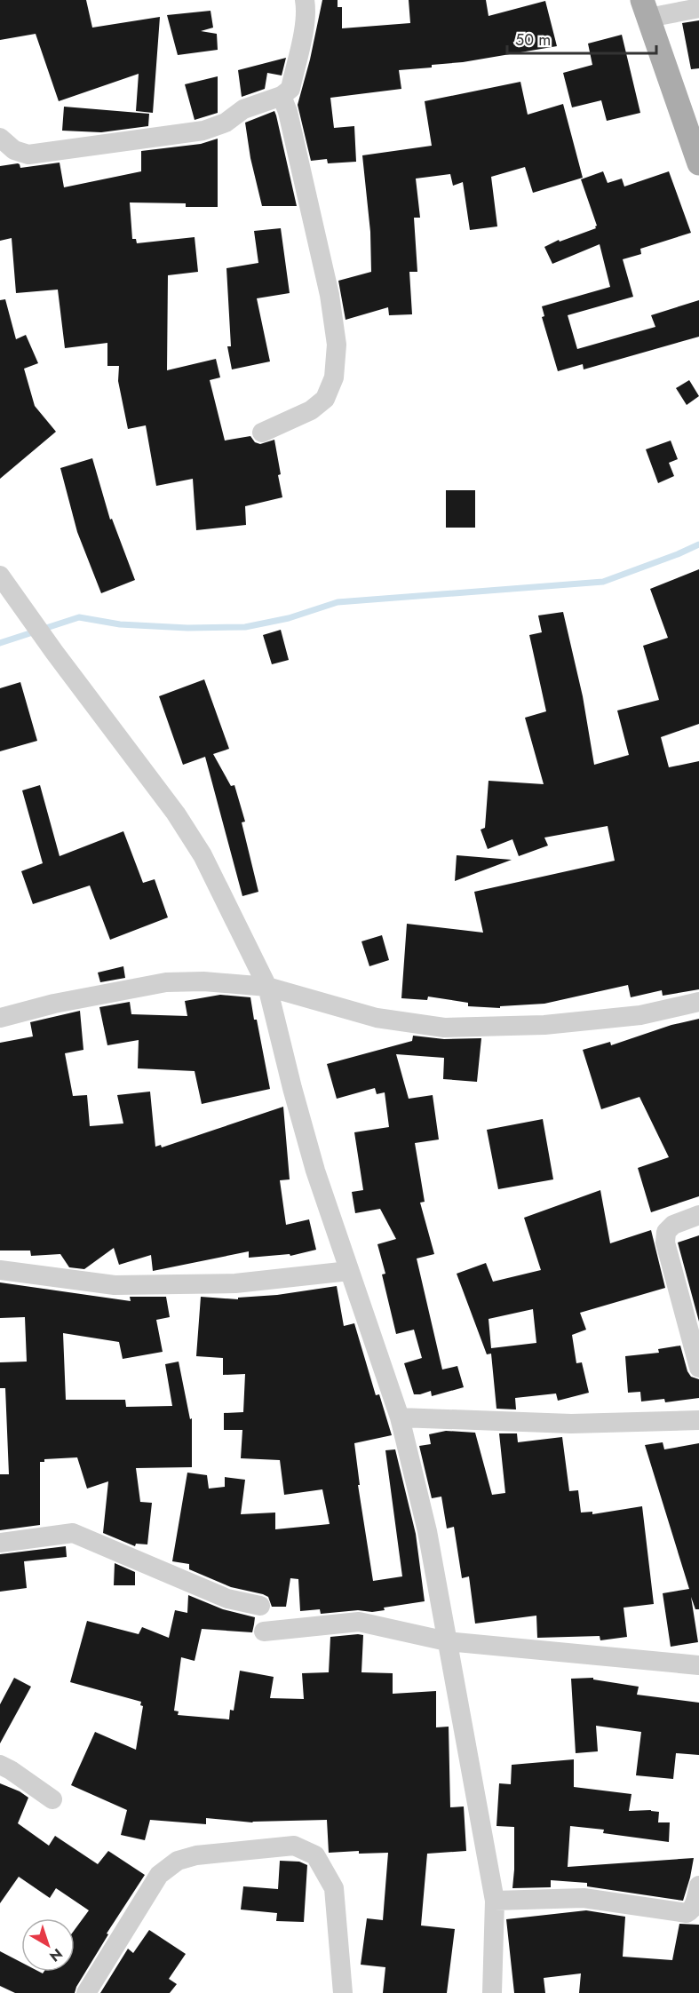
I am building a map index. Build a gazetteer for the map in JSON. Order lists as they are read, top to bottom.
{
  "scale_bar": "50 m",
  "north": "bottom right"
}
